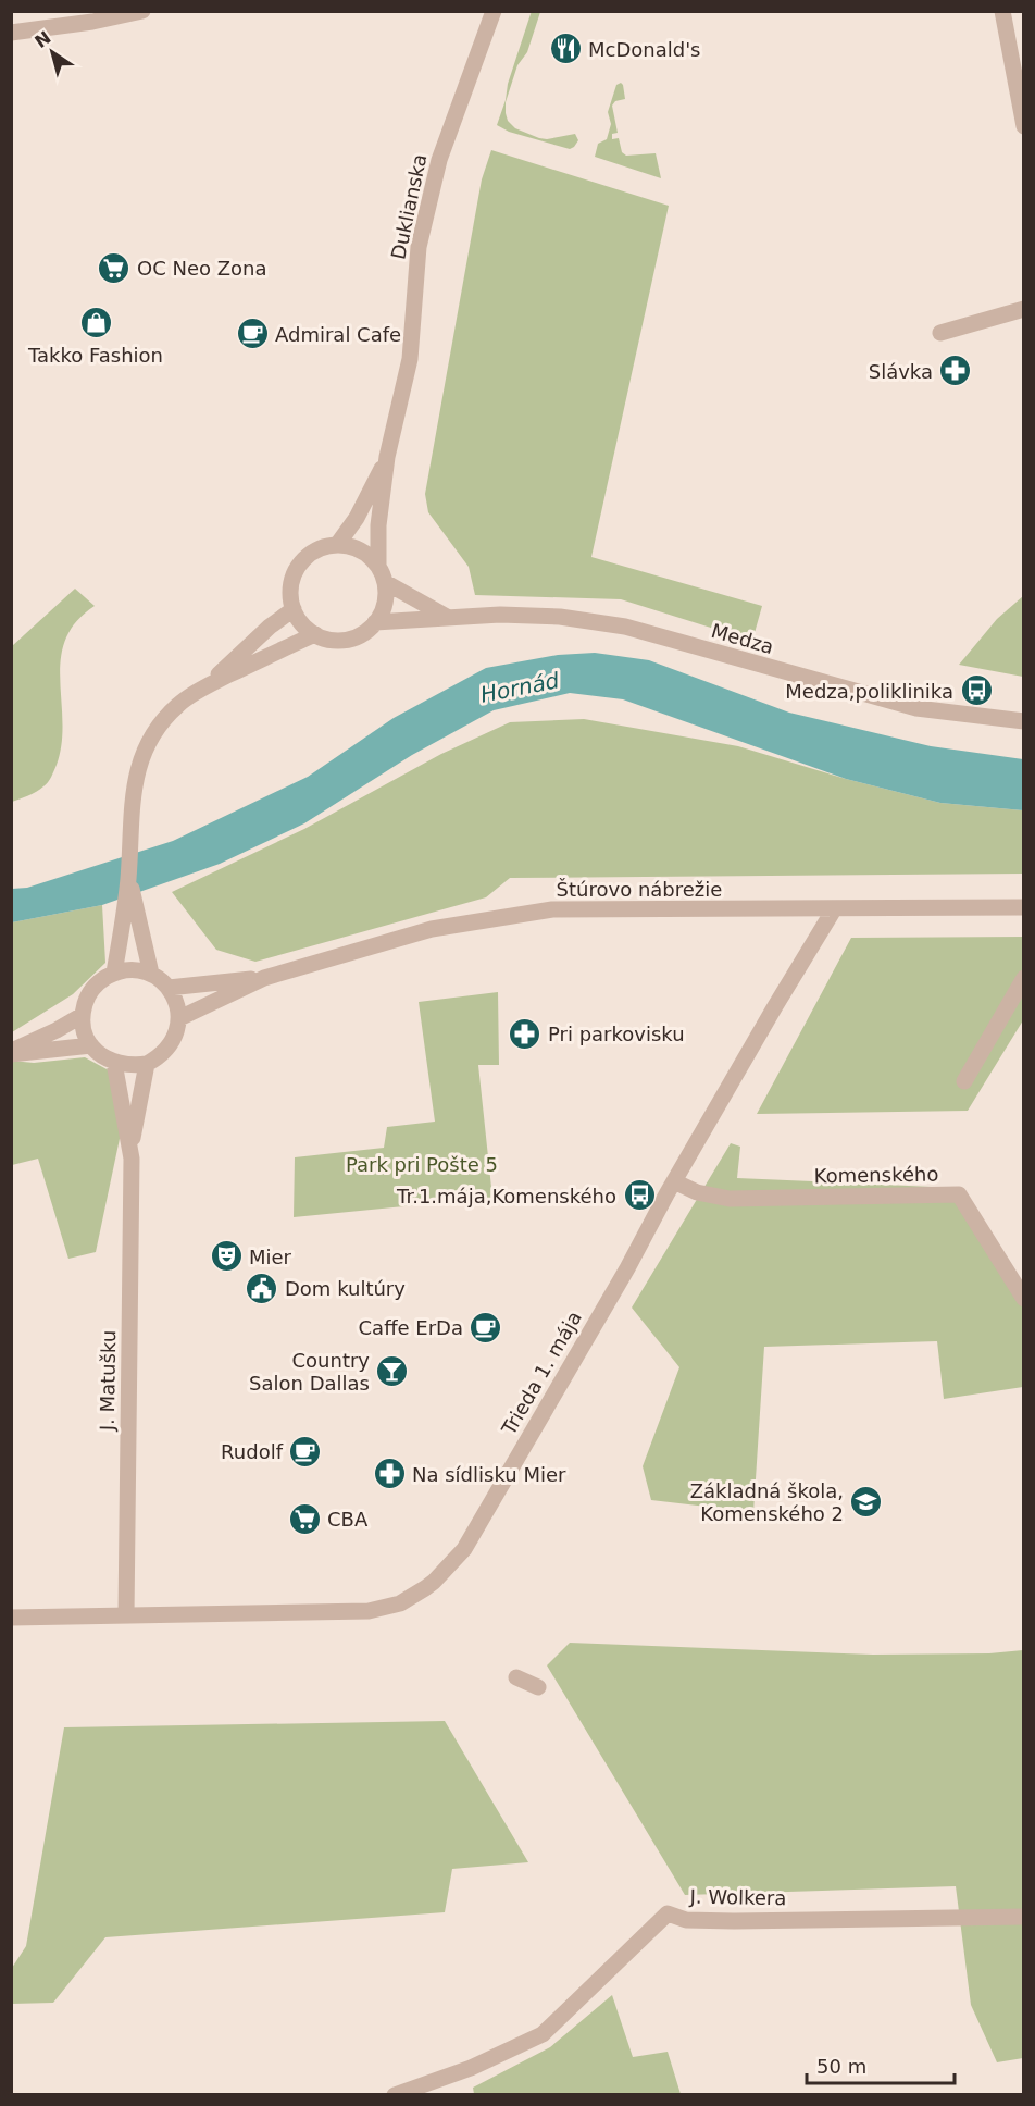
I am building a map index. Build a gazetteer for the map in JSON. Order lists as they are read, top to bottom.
{
  "streets": {
    "street": [
      "Duklianska",
      "Medza",
      "Štúrovo nábrežie",
      "Komenského",
      "Trieda 1. mája",
      "J. Matušku",
      "J. Wolkera"
    ]
  },
  "crossings": [
    ["Štúrovo nábrežie", "Trieda 1. mája"],
    ["Komenského", "Trieda 1. mája"],
    ["Trieda 1. mája", "J. Matušku"]
  ],
  "water": ["Hornád"],
  "parks": ["Park pri Pošte 5"],
  "places": {
    "restaurant": ["McDonald's"],
    "supermarket": ["OC Neo Zona", "CBA"],
    "shop": ["Takko Fashion"],
    "cafe": ["Admiral Cafe", "Caffe ErDa", "Rudolf"],
    "pharmacy": ["Slávka", "Pri parkovisku", "Na sídlisku Mier"],
    "bus stop": ["Medza,poliklinika", "Tr.1.mája,Komenského"],
    "theatre": ["Mier"],
    "public building": ["Dom kultúry"],
    "bar": ["Country Salon Dallas"],
    "school or university": ["Základná škola, Komenského 2"]
  },
  "scale_bar": "50 m",
  "north": "top left"
}
